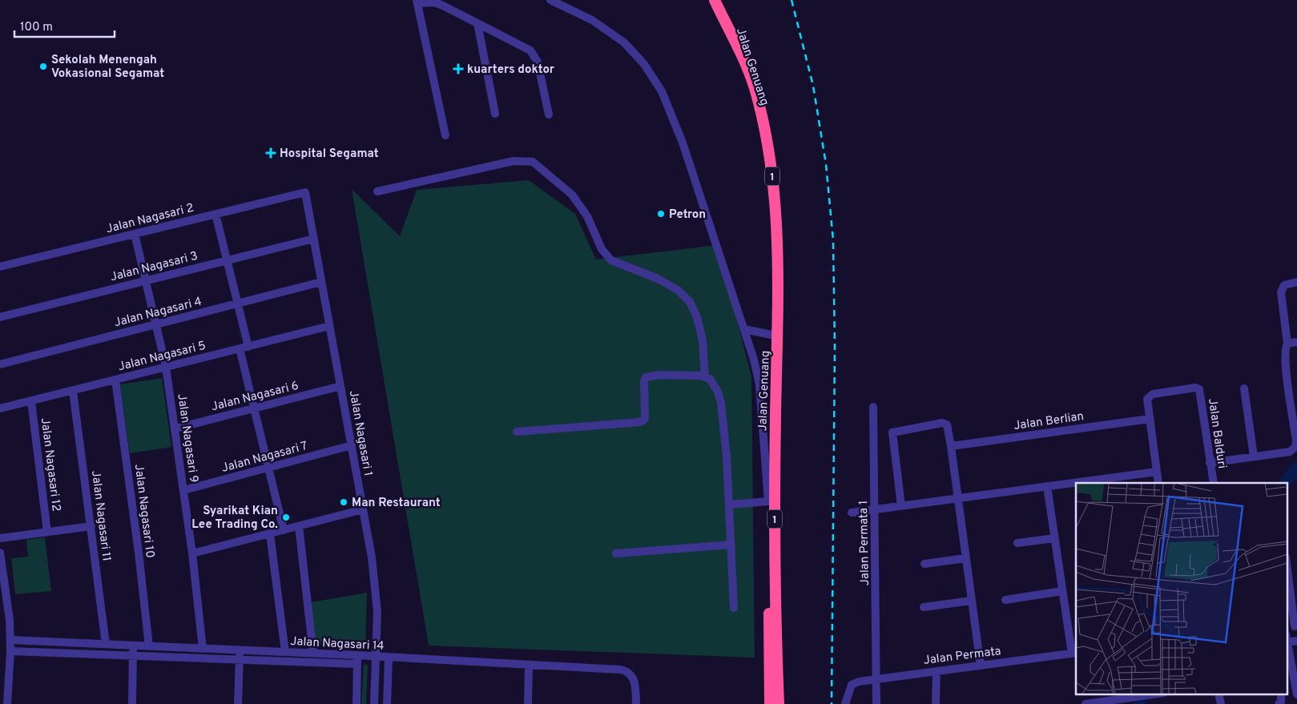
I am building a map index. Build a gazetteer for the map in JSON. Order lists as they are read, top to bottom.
{
  "streets": {
    "highway": ["Jalan Genuang", "1"],
    "street": [
      "Jalan Nagasari 2",
      "Jalan Nagasari 3",
      "Jalan Nagasari 4",
      "Jalan Nagasari 5",
      "Jalan Nagasari 6",
      "Jalan Berlian",
      "Jalan Nagasari 1",
      "Jalan Balduri",
      "Jalan Nagasari 9",
      "Jalan Nagasari 7",
      "Jalan Nagasari 12",
      "Jalan Nagasari 10",
      "Jalan Nagasari 11",
      "Jalan Permata 1",
      "Jalan Nagasari 14",
      "Jalan Permata"
    ]
  },
  "crossings": [
    ["Jalan Nagasari 2", "Jalan Nagasari 1"],
    ["Jalan Nagasari 2", "Jalan Nagasari 9"],
    ["Jalan Nagasari 3", "Jalan Nagasari 1"],
    ["Jalan Nagasari 3", "Jalan Nagasari 9"],
    ["Jalan Nagasari 4", "Jalan Nagasari 1"],
    ["Jalan Nagasari 4", "Jalan Nagasari 9"],
    ["Jalan Nagasari 5", "Jalan Nagasari 1"],
    ["Jalan Nagasari 5", "Jalan Nagasari 9"],
    ["Jalan Nagasari 5", "Jalan Nagasari 12"],
    ["Jalan Nagasari 5", "Jalan Nagasari 10"],
    ["Jalan Nagasari 5", "Jalan Nagasari 11"],
    ["Jalan Nagasari 6", "Jalan Nagasari 1"],
    ["Jalan Nagasari 6", "Jalan Nagasari 9"],
    ["Jalan Berlian", "Jalan Balduri"],
    ["Jalan Nagasari 1", "Jalan Nagasari 7"],
    ["Jalan Nagasari 1", "Jalan Nagasari 14"],
    ["Jalan Nagasari 9", "Jalan Nagasari 7"],
    ["Jalan Nagasari 9", "Jalan Nagasari 14"],
    ["Jalan Nagasari 10", "Jalan Nagasari 14"],
    ["Jalan Nagasari 11", "Jalan Nagasari 14"],
    ["Jalan Permata 1", "Jalan Permata"]
  ],
  "places": {
    "other": [
      "Sekolah Menengah Vokasional Segamat",
      "Petron",
      "Man Restaurant",
      "Syarikat Kian Lee Trading Co."
    ],
    "health": ["kuarters doktor", "Hospital Segamat"]
  },
  "scale_bar": "100 m"
}
